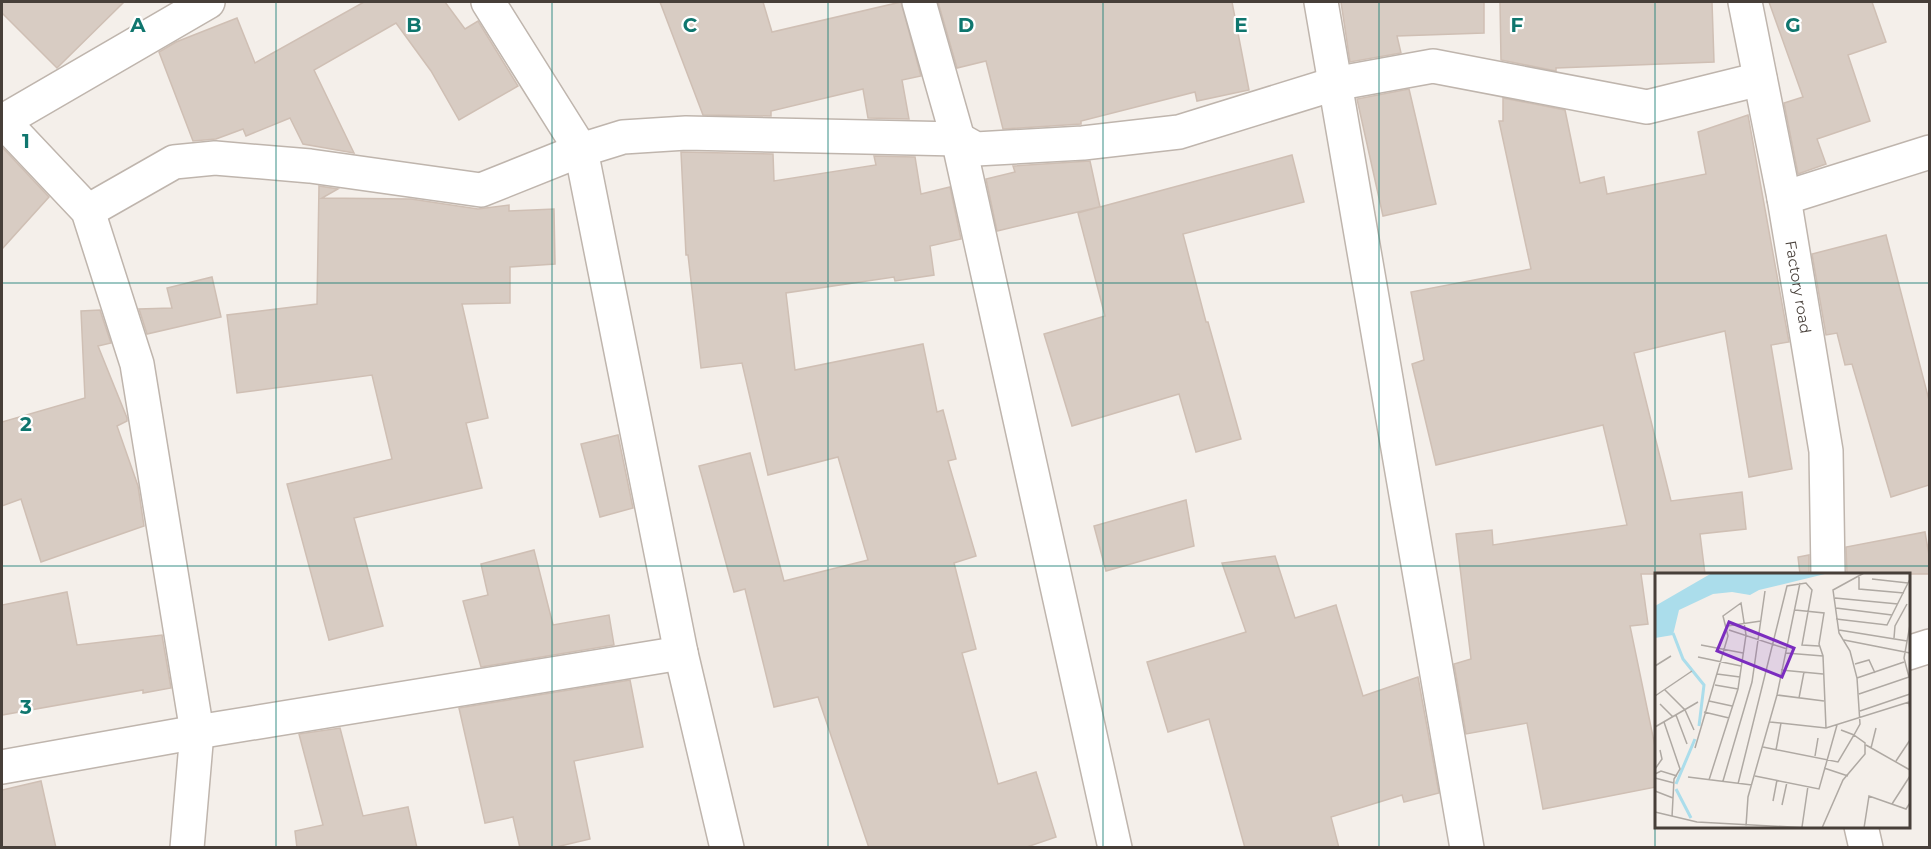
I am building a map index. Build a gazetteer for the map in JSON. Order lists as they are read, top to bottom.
{
  "streets": {
    "street": ["Factory road"]
  },
  "grid": {
    "columns": [
      "A",
      "B",
      "C",
      "D",
      "E",
      "F",
      "G"
    ],
    "rows": ["1", "2", "3"]
  }
}
